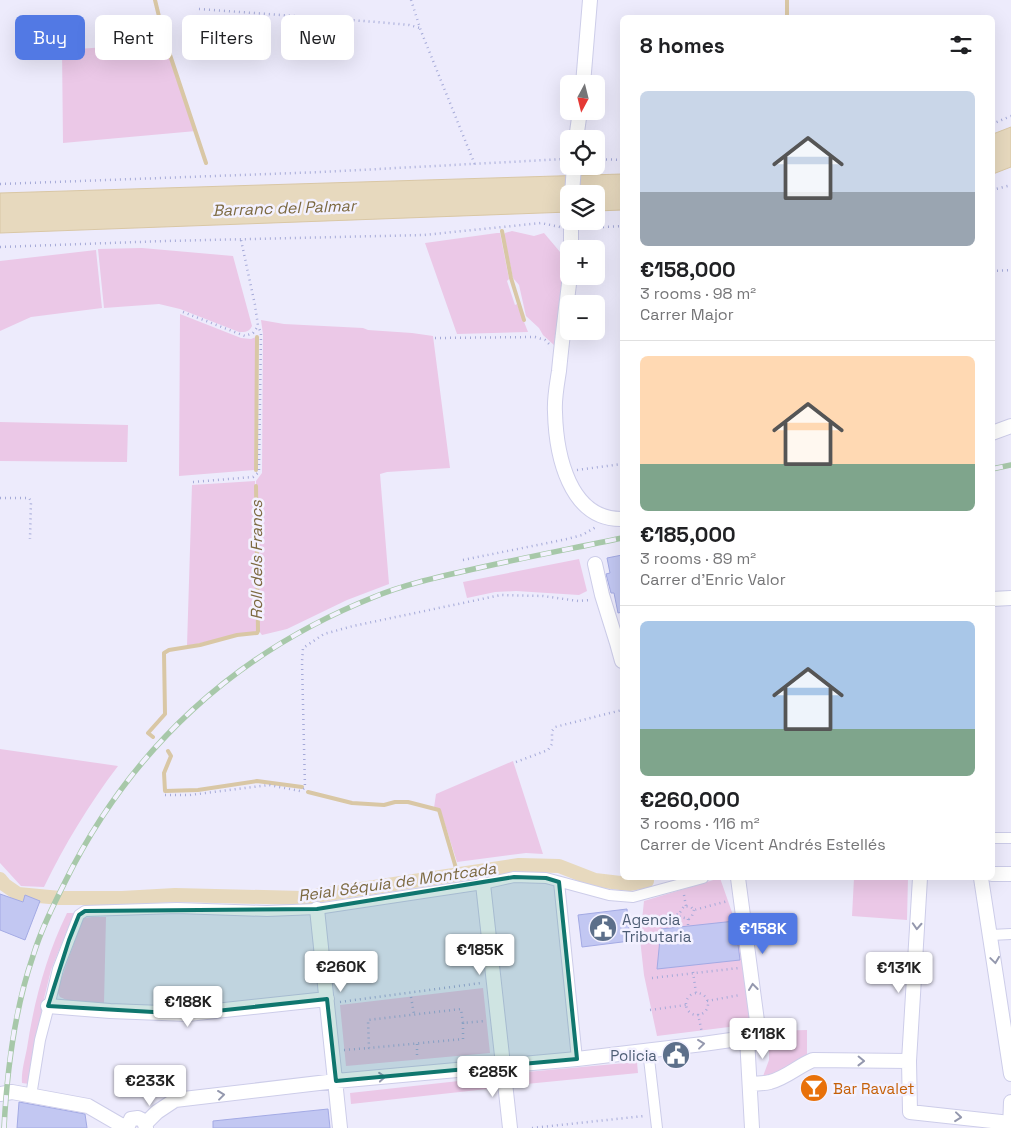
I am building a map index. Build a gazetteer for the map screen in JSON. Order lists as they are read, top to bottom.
{
  "water": ["Barranc del Palmar", "Roll dels Francs", "Reial Séquia de Montcada"],
  "places": {
    "public building": ["Agencia Tributaria", "Policia"],
    "bar": ["Bar Ravalet"]
  },
  "north": "bottom",
  "page": {
    "chip": [
      "Buy",
      "Rent",
      "Filters",
      "New"
    ],
    "heading": "8 homes",
    "map_buttons": ["+", "−"],
    "list": [
      {
        "name": "€158,000",
        "note": "3 rooms · 98 m² · Carrer Major"
      },
      {
        "name": "€185,000",
        "note": "3 rooms · 89 m² · Carrer d'Enric Valor"
      },
      {
        "name": "€260,000",
        "note": "3 rooms · 116 m² · Carrer de Vicent Andrés Estellés"
      }
    ],
    "price": [
      "€158K",
      "€185K",
      "€260K",
      "€131K",
      "€188K",
      "€118K",
      "€285K",
      "€233K"
    ]
  }
}
